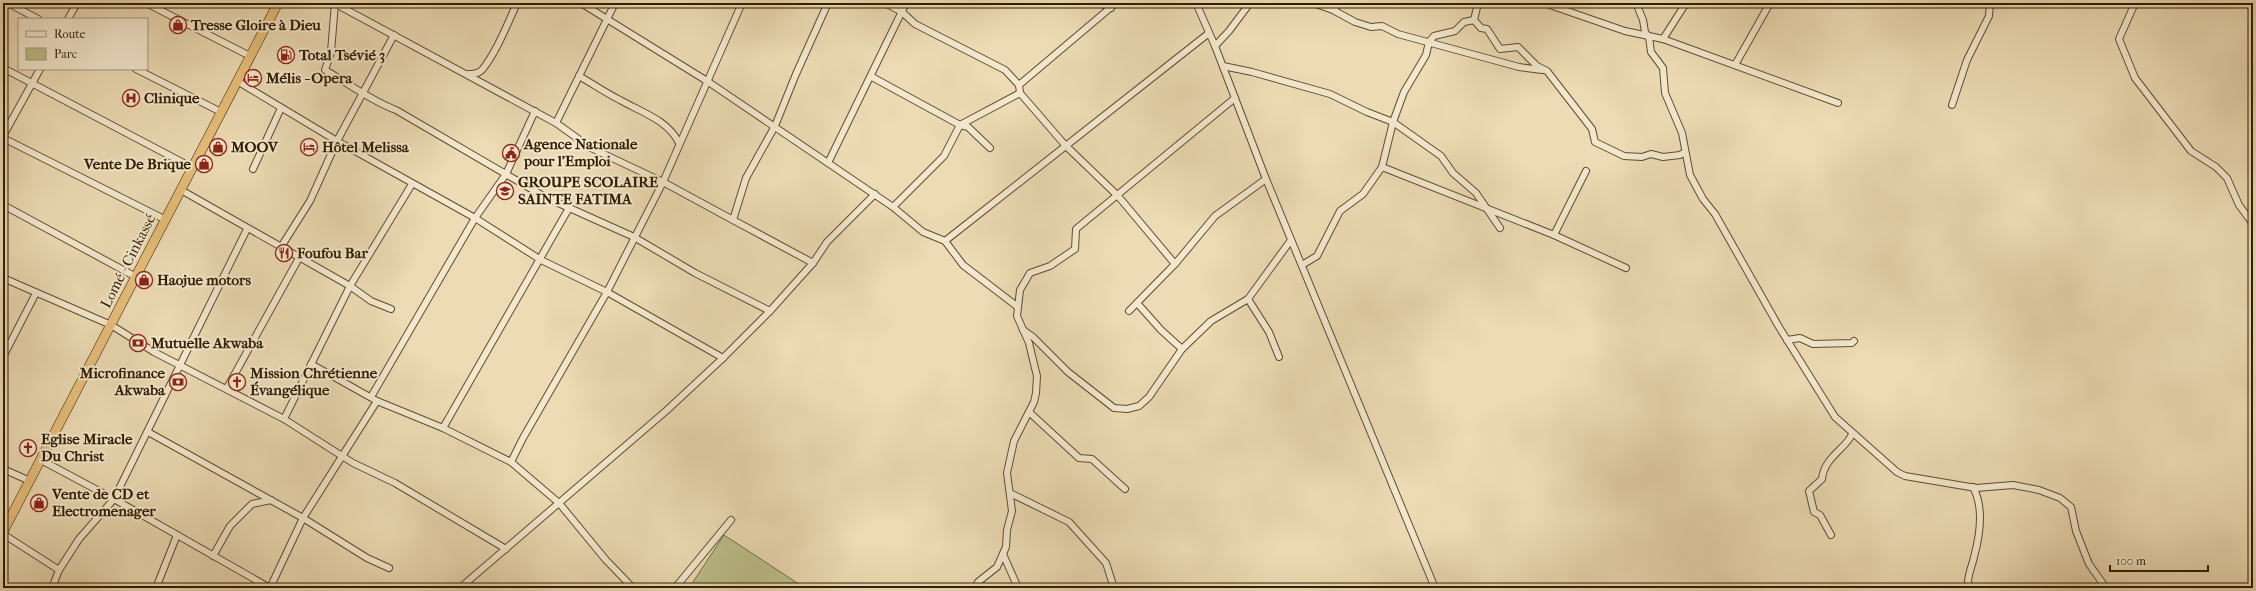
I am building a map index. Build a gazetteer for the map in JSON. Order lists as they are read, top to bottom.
{
  "streets": {
    "highway": ["Lomé - Cinkassé"]
  },
  "places": {
    "shop": [
      "Tresse Gloire à Dieu",
      "MOOV",
      "Vente De Brique",
      "Haojue motors",
      "Vente de CD et Electromenager"
    ],
    "fuel station": ["Total Tsévié 3"],
    "hotel": ["Mélis - Opera", "Hôtel Melissa"],
    "hospital": ["Clinique"],
    "public building": ["Agence Nationale pour l'Emploi"],
    "school or university": ["GROUPE SCOLAIRE SAINTE FATIMA"],
    "restaurant": ["Foufou Bar"],
    "bank": ["Mutuelle Akwaba", "Microfinance Akwaba"],
    "church": ["Mission Chrétienne Évangélique", "Eglise Miracle Du Christ"]
  },
  "legend": ["Route", "Parc"],
  "scale_bar": "100 m"
}
